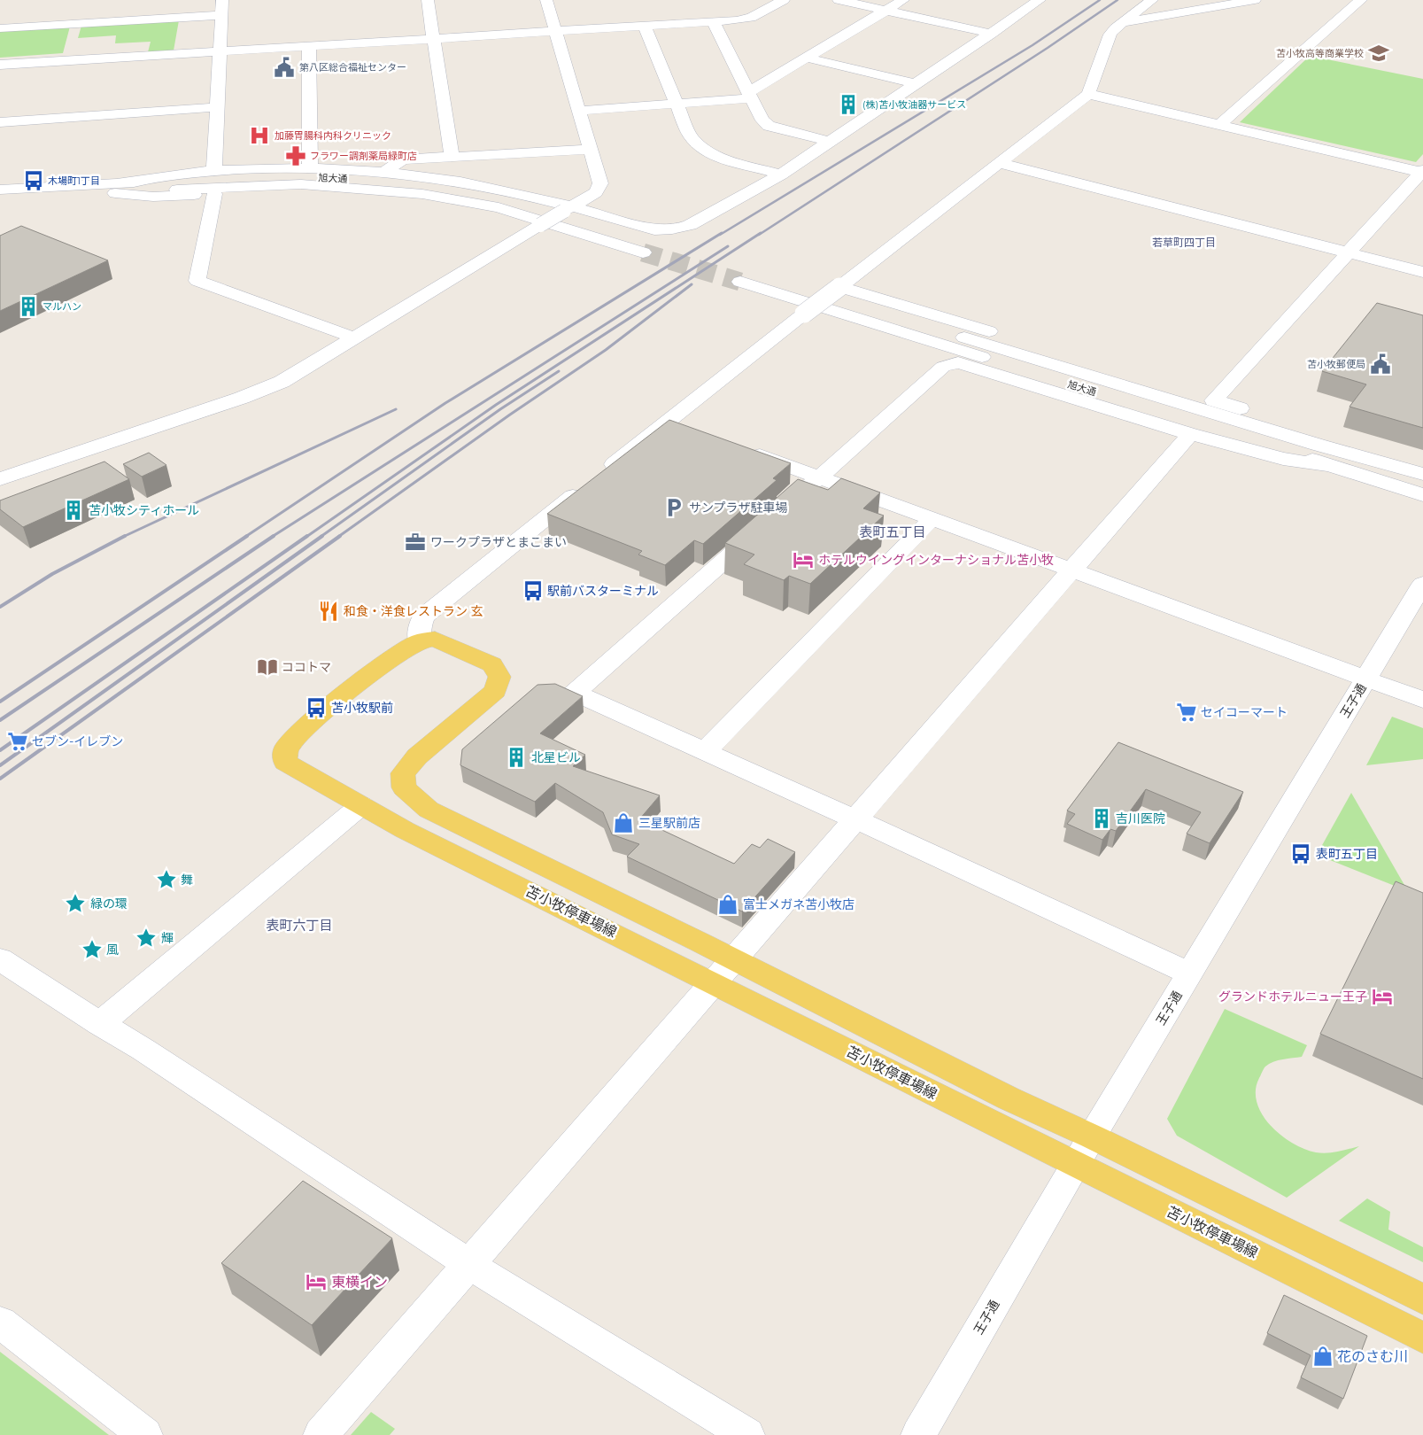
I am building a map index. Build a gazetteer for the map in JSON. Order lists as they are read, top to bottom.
{
  "streets": {
    "main road": ["苫小牧停車場線"],
    "street": ["旭大通", "王子通"]
  },
  "crossings": [
    ["王子通", "苫小牧停車場線"]
  ],
  "districts": ["若草町四丁目", "表町五丁目", "表町六丁目"],
  "places": {
    "school or university": ["苫小牧高等商業学校"],
    "public building": ["第八区総合福祉センター", "苫小牧郵便局"],
    "building": [
      "(株)苫小牧油器サービス",
      "マルハン",
      "苫小牧シティホール",
      "北星ビル",
      "吉川医院"
    ],
    "hospital": ["加藤胃腸科内科クリニック"],
    "pharmacy": ["フラワー調剤薬局緑町店"],
    "bus stop": [
      "木場町1丁目",
      "駅前バスターミナル",
      "苫小牧駅前",
      "表町五丁目"
    ],
    "parking": ["サンプラザ駐車場"],
    "office": ["ワークプラザとまこまい"],
    "hotel": ["ホテルウイングインターナショナル苫小牧", "グランドホテルニュー王子", "東横イン"],
    "restaurant": ["和食・洋食レストラン 玄"],
    "library": ["ココトマ"],
    "supermarket": ["セイコーマート", "セブン-イレブン"],
    "shop": ["三星駅前店", "富士メガネ苫小牧店", "花のさむ川"],
    "place": [
      "舞",
      "緑の環",
      "輝",
      "風"
    ]
  }
}
